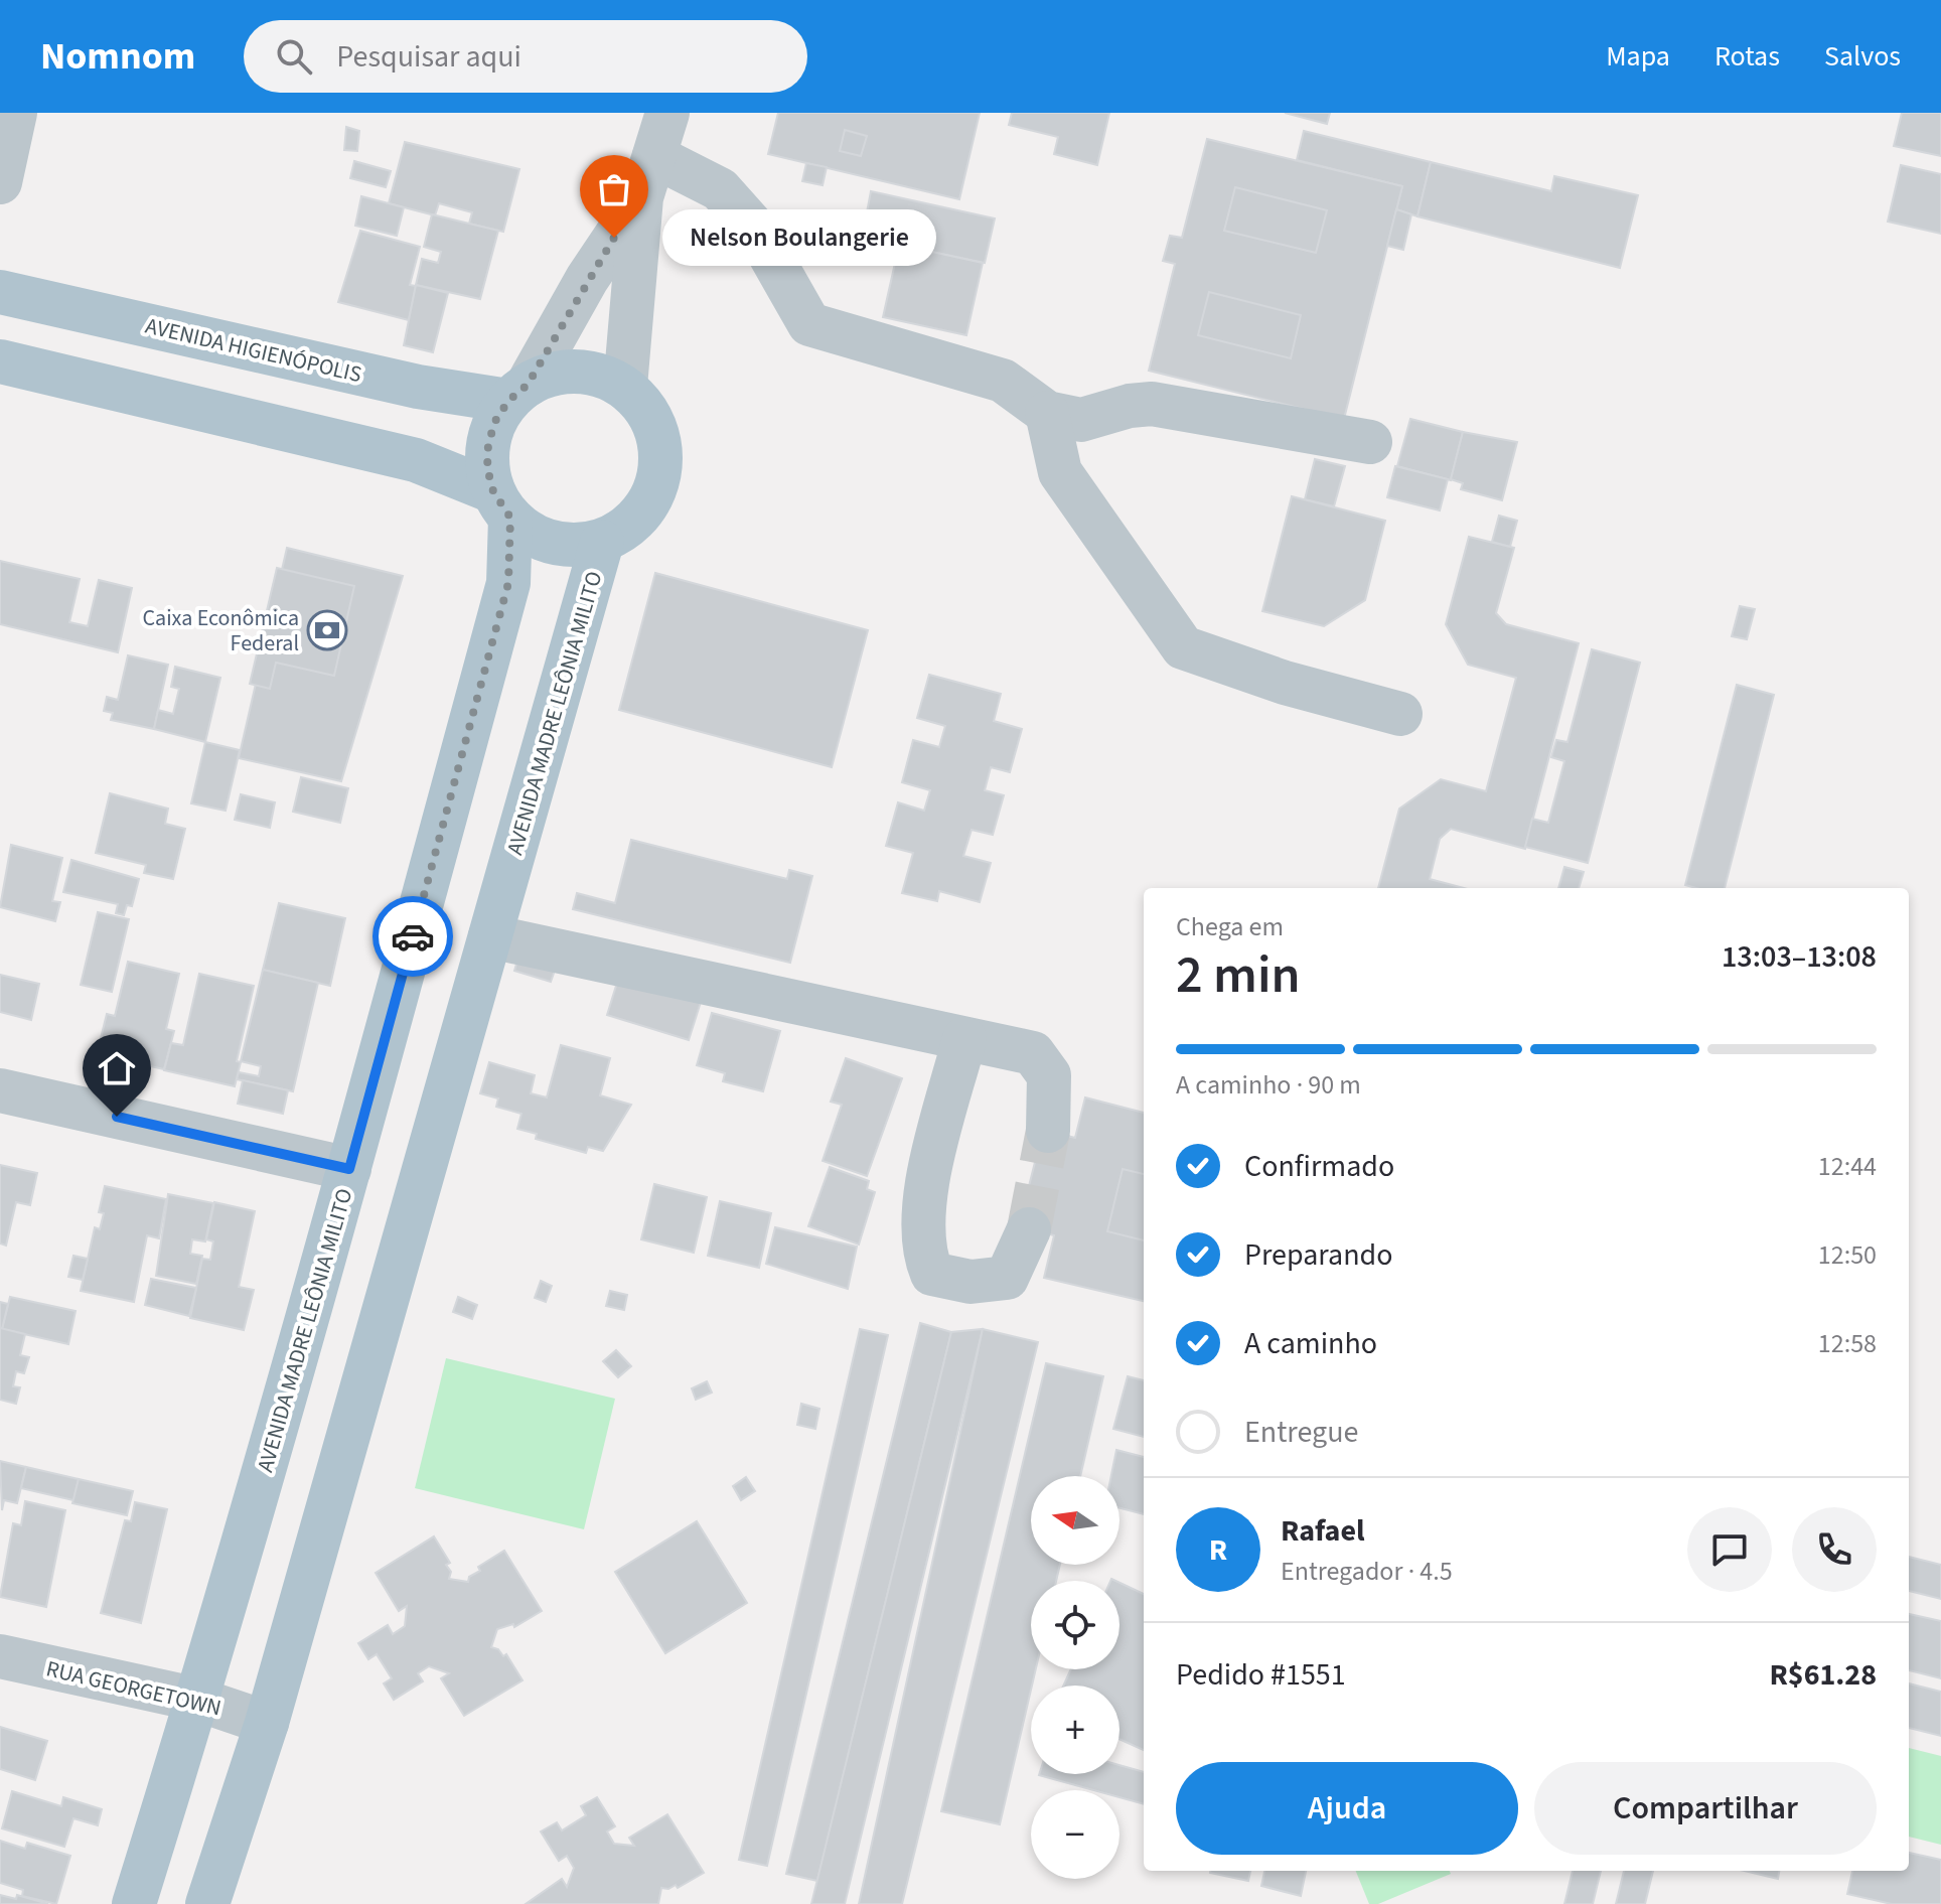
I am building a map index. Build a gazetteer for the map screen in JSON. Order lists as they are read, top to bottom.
{
  "streets": {
    "main road": ["AVENIDA HIGIENÓPOLIS", "AVENIDA MADRE LEÔNIA MILITO"],
    "street": ["RUA GEORGETOWN"]
  },
  "crossings": [
    ["AVENIDA HIGIENÓPOLIS", "AVENIDA MADRE LEÔNIA MILITO"],
    ["AVENIDA MADRE LEÔNIA MILITO", "RUA GEORGETOWN"]
  ],
  "places": {
    "other": ["Nelson Boulangerie"],
    "bank": ["Caixa Econômica Federal"]
  },
  "north": "left",
  "page": {
    "header": "Nomnom",
    "search": "Pesquisar aqui",
    "nav": ["Mapa", "Rotas", "Salvos"],
    "bubble": "Nelson Boulangerie",
    "heading": ["2 min", "Chega em", "13:03–13:08"],
    "panel": [
      "Rafael",
      "Entregador · 4.5",
      "Pedido #1551",
      "R$61.28"
    ],
    "bar": "A caminho · 90 m",
    "list": [
      ["Confirmado", "12:44"],
      ["Preparando", "12:50"],
      ["A caminho", "12:58"],
      "Entregue"
    ],
    "map_buttons": ["+", "−"],
    "round": "R",
    "buttons": ["Ajuda", "Compartilhar"]
  }
}
